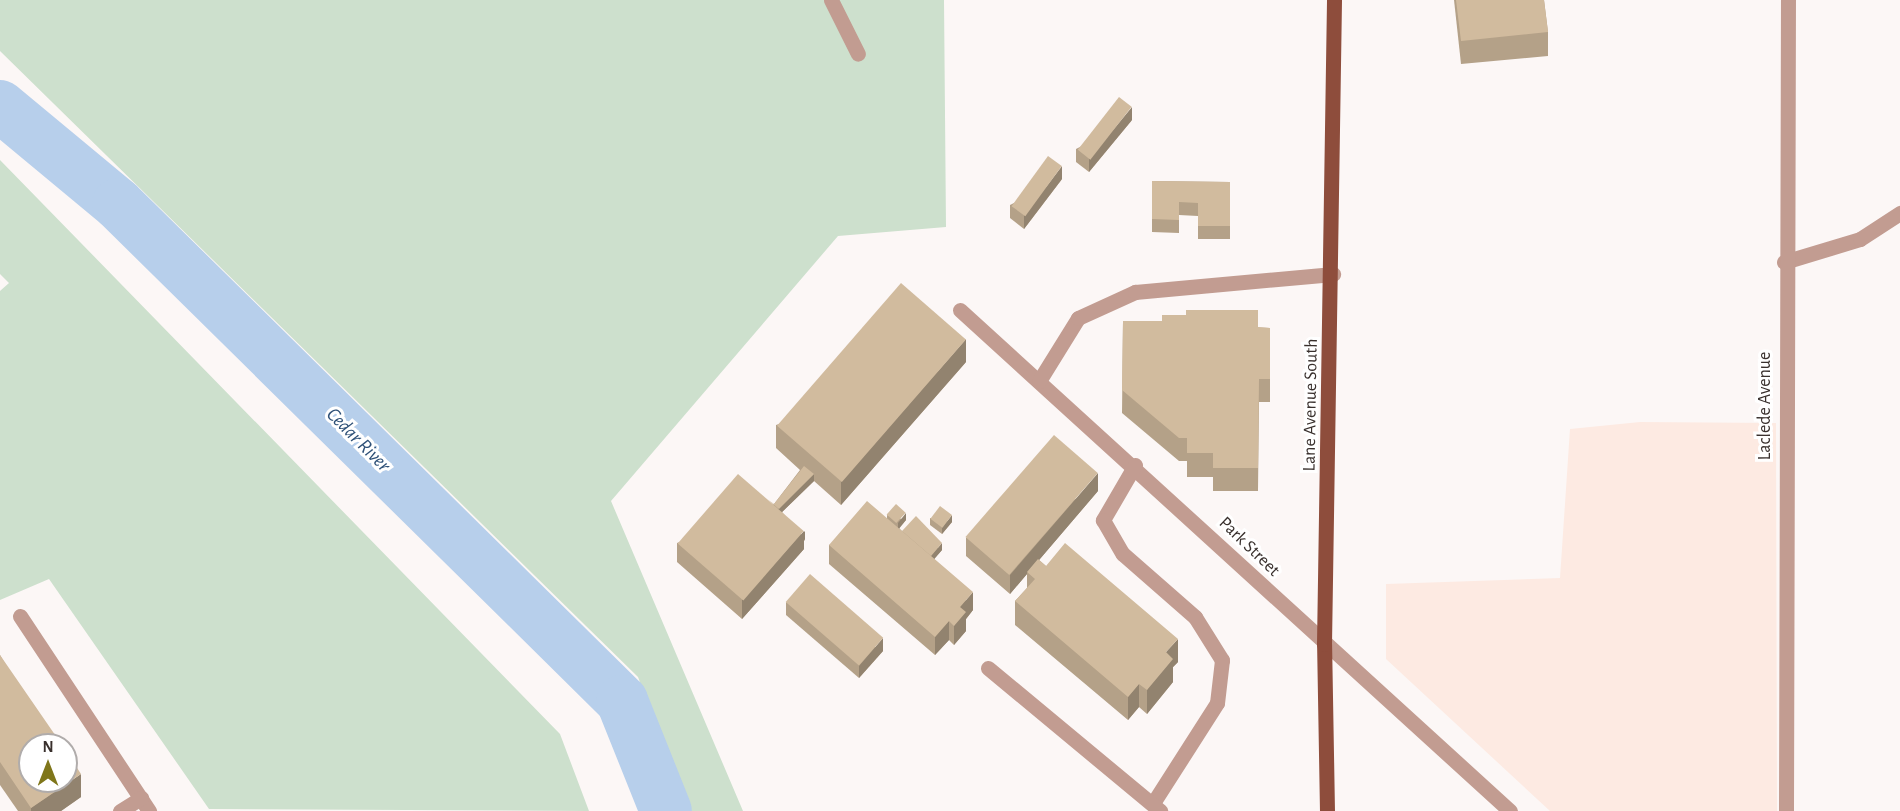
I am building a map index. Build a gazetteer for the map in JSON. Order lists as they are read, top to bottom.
{
  "streets": {
    "main road": ["Lane Avenue South"],
    "street": ["Laclede Avenue", "Park Street"]
  },
  "crossings": [
    ["Lane Avenue South", "Park Street"]
  ],
  "water": ["Cedar River"],
  "north": "top"
}
